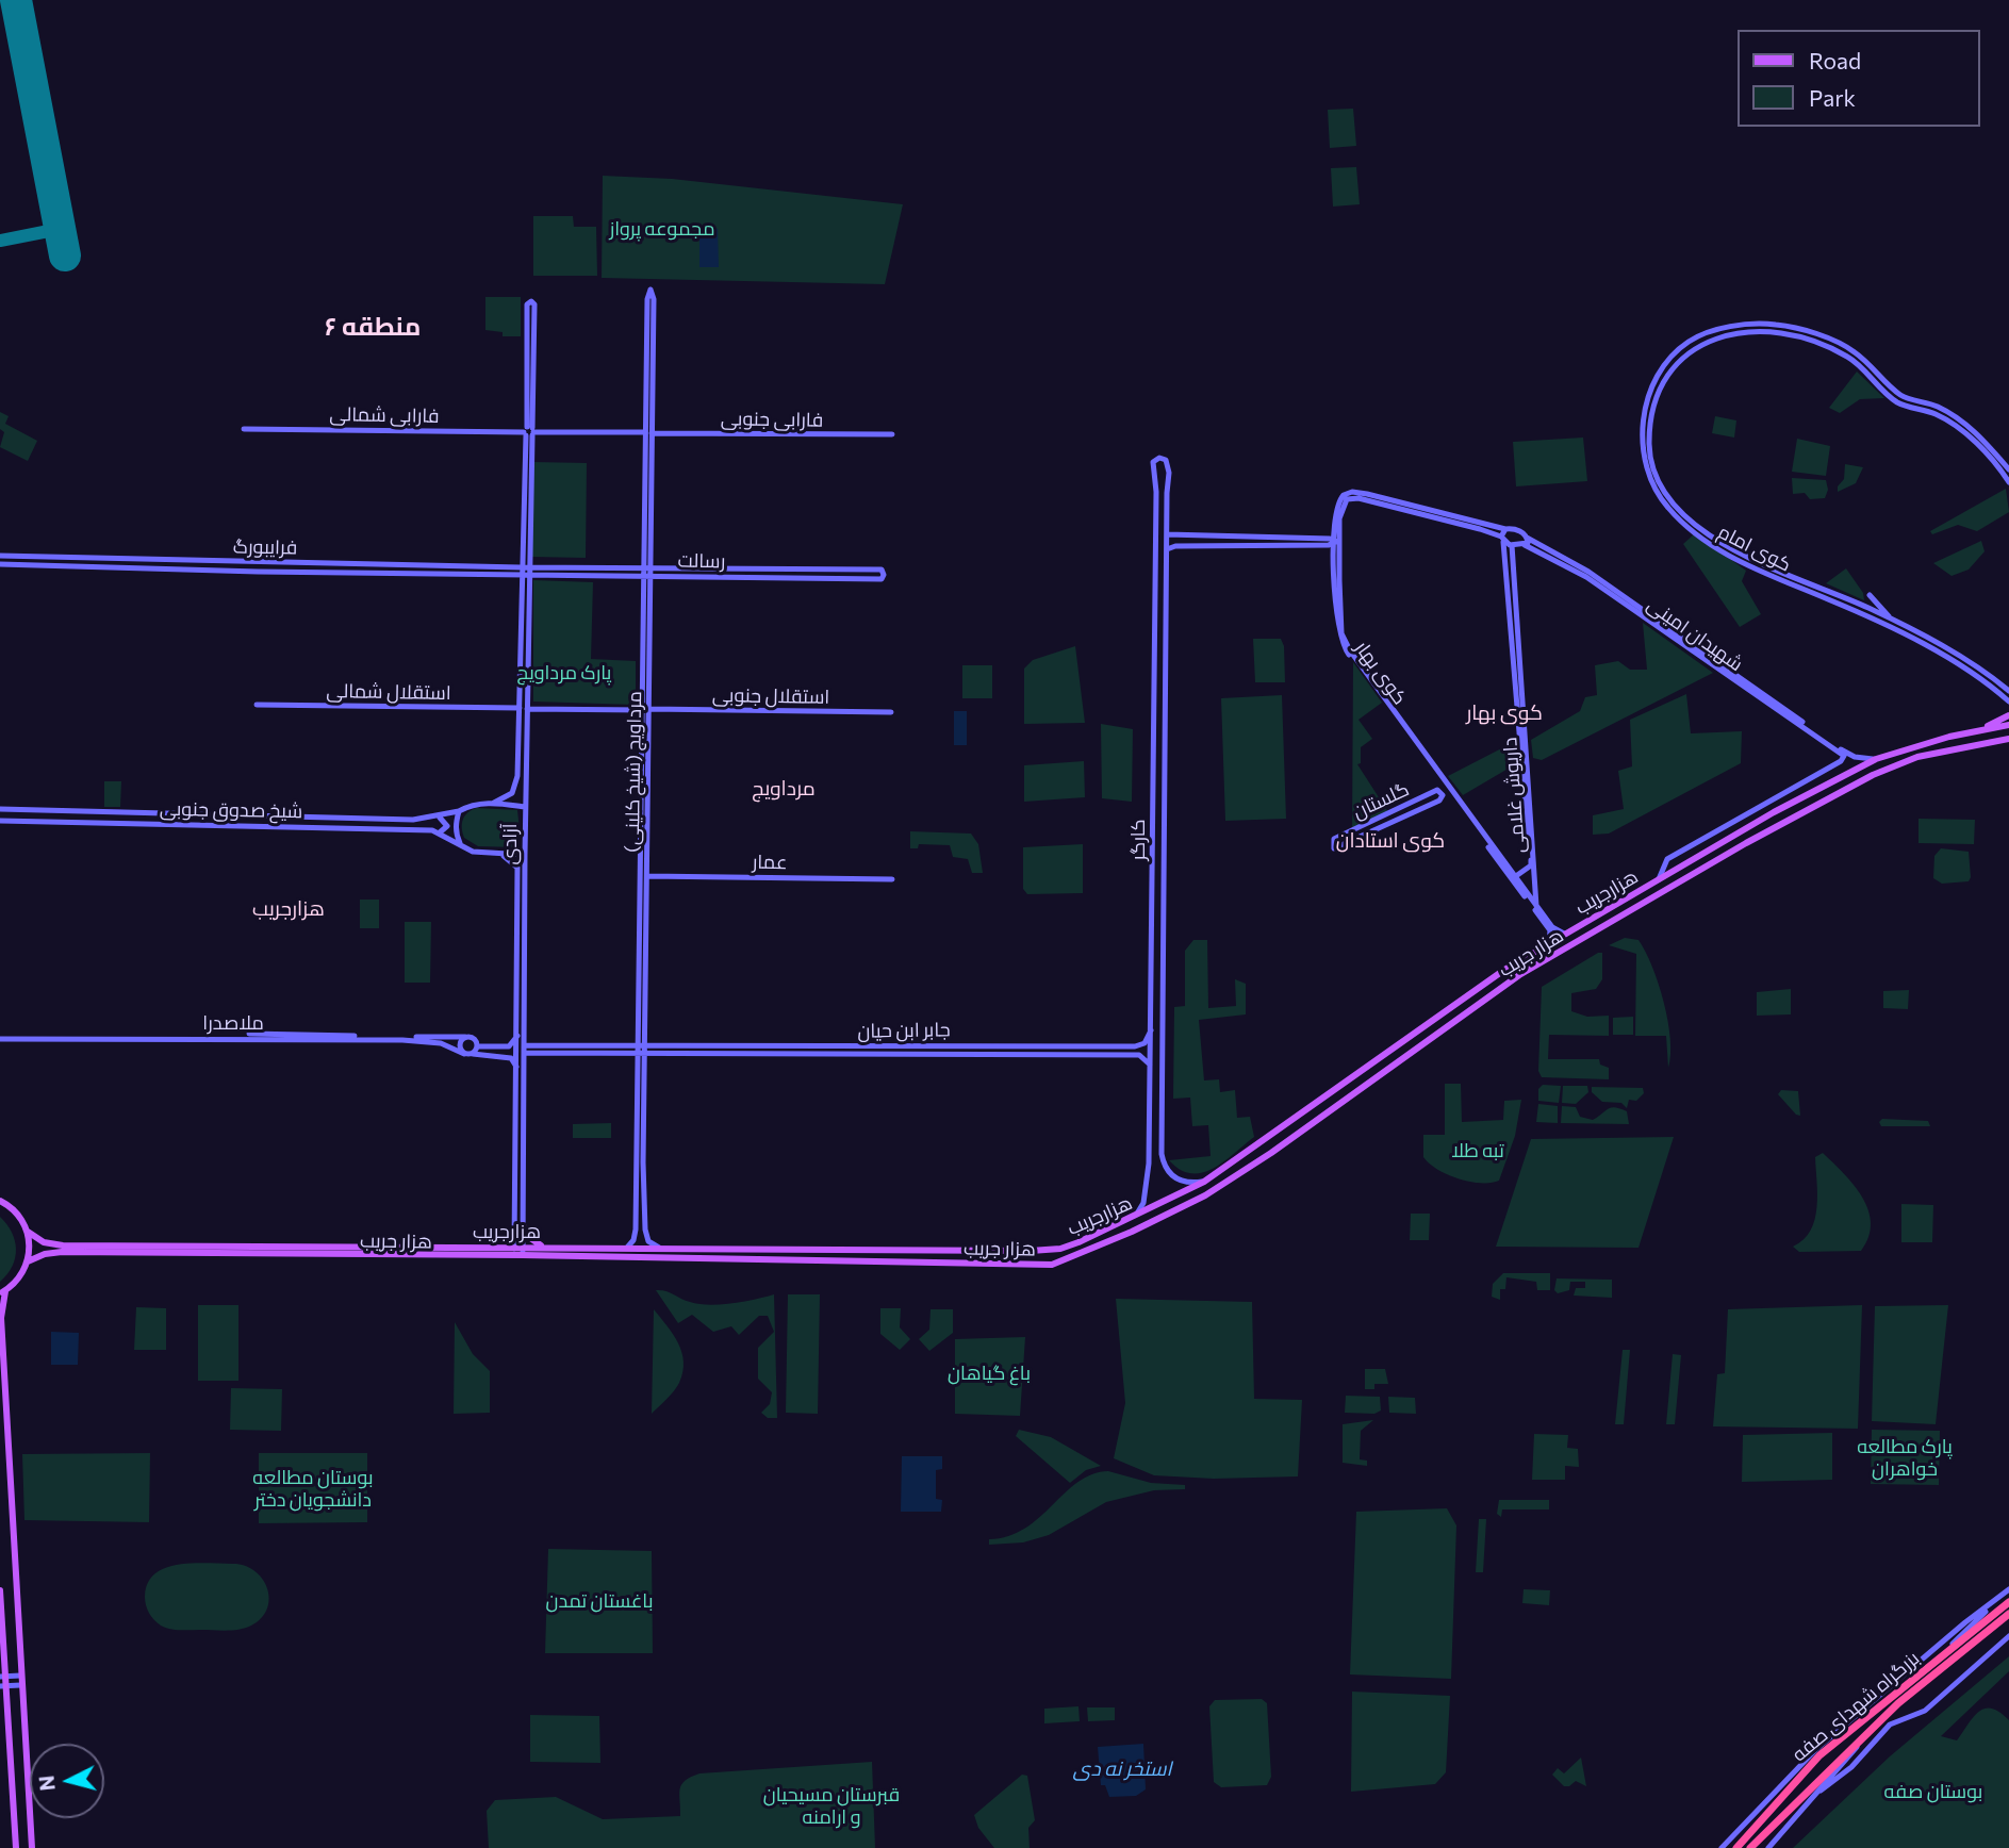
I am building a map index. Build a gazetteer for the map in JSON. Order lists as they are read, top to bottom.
{
  "streets": {
    "highway": ["بزرگراه شهدای صفه"],
    "main road": ["هزارجریب", "هزار جریب"],
    "street": [
      "فارابی شمالی",
      "فارابی جنوبی",
      "فرایبورگ",
      "کوی امام",
      "رسالت",
      "شهیدان امینی",
      "کوی بهار",
      "استقلال شمالی",
      "استقلال جنوبی",
      "مرداویج (شیخ کلینی)",
      "داریوش غلامی",
      "گلستان",
      "شیخ صدوق جنوبی",
      "کارگر",
      "آزادی",
      "عمار",
      "ملاصدرا",
      "جابر ابن حیان"
    ]
  },
  "crossings": [
    ["فارابی شمالی", "فارابی جنوبی"],
    ["فارابی شمالی", "مرداویج (شیخ کلینی)"],
    ["فارابی شمالی", "آزادی"],
    ["فارابی جنوبی", "مرداویج (شیخ کلینی)"],
    ["فرایبورگ", "رسالت"],
    ["فرایبورگ", "آزادی"],
    ["رسالت", "مرداویج (شیخ کلینی)"],
    ["رسالت", "آزادی"],
    ["شهیدان امینی", "کوی بهار"],
    ["کوی بهار", "داریوش غلامی"],
    ["کوی بهار", "هزارجریب"],
    ["استقلال شمالی", "آزادی"],
    ["استقلال جنوبی", "مرداویج (شیخ کلینی)"],
    ["استقلال جنوبی", "آزادی"],
    ["مرداویج (شیخ کلینی)", "عمار"],
    ["مرداویج (شیخ کلینی)", "هزارجریب"],
    ["مرداویج (شیخ کلینی)", "جابر ابن حیان"],
    ["شیخ صدوق جنوبی", "آزادی"],
    ["کارگر", "هزارجریب"],
    ["آزادی", "هزارجریب"],
    ["آزادی", "هزار جریب"],
    ["هزارجریب", "هزار جریب"]
  ],
  "districts": [
    "منطقه ۶",
    "کوی بهار",
    "مرداویج",
    "کوی استادان",
    "هزارجریب"
  ],
  "water": ["استخر نه دی"],
  "parks": [
    "مجموعه پرواز",
    "پارک مرداویج",
    "تبه طلا",
    "باغ گیاهان",
    "پارک مطالعه خواهران",
    "بوستان مطالعه دانشجویان دختر",
    "باغستان تمدن",
    "بوستان صفه",
    "قبرستان مسیحیان و ارامنه"
  ],
  "legend": ["Road", "Park"],
  "north": "left"
}
